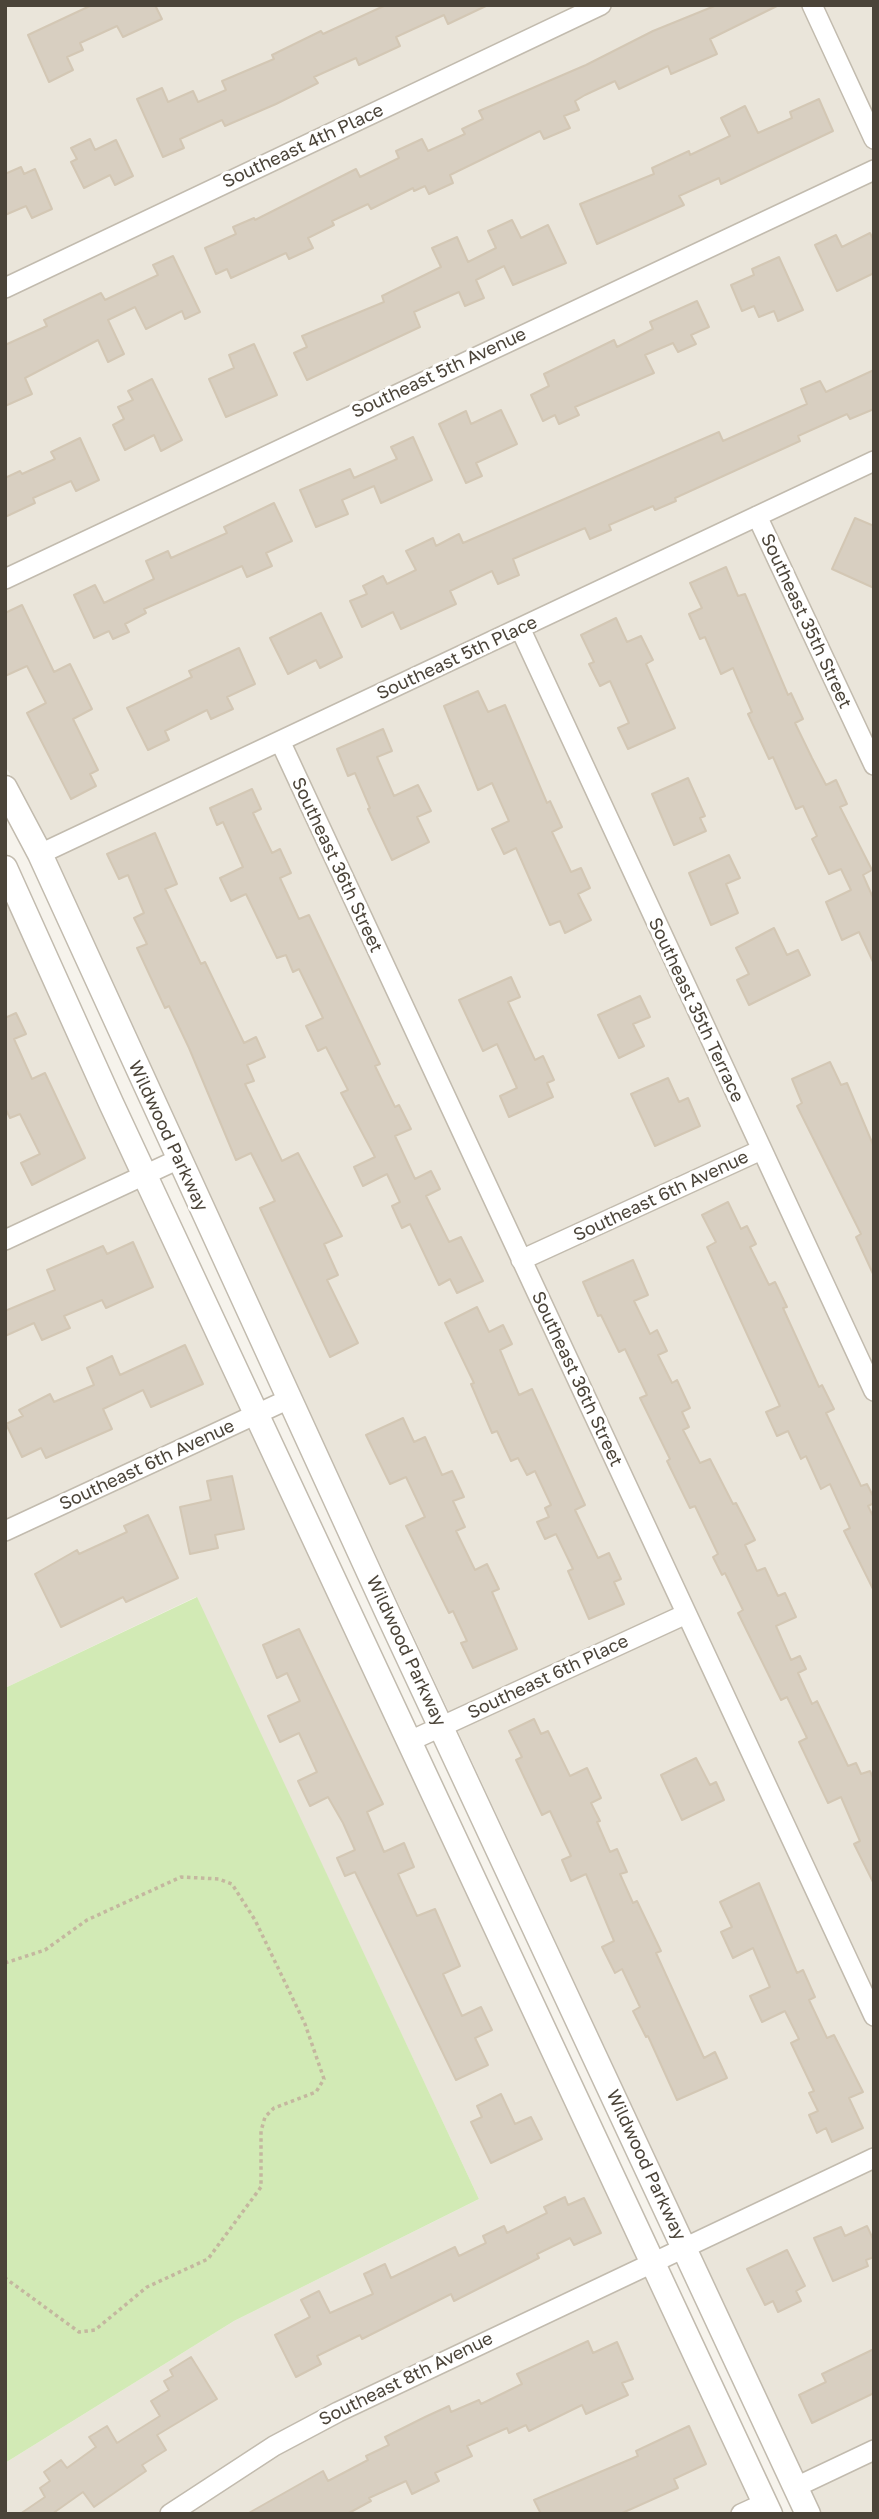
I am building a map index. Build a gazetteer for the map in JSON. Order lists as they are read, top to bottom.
{
  "streets": {
    "street": [
      "Southeast 4th Place",
      "Southeast 5th Avenue",
      "Southeast 35th Street",
      "Southeast 5th Place",
      "Southeast 36th Street",
      "Southeast 35th Terrace",
      "Wildwood Parkway",
      "Southeast 6th Avenue",
      "Southeast 6th Place",
      "Southeast 8th Avenue"
    ]
  },
  "crossings": [
    ["Southeast 35th Street", "Southeast 5th Place"],
    ["Southeast 5th Place", "Southeast 36th Street"],
    ["Southeast 5th Place", "Southeast 35th Terrace"],
    ["Southeast 5th Place", "Wildwood Parkway"],
    ["Southeast 36th Street", "Southeast 6th Avenue"],
    ["Southeast 36th Street", "Southeast 6th Place"],
    ["Southeast 35th Terrace", "Southeast 6th Avenue"],
    ["Wildwood Parkway", "Southeast 6th Avenue"],
    ["Wildwood Parkway", "Southeast 6th Place"],
    ["Wildwood Parkway", "Southeast 8th Avenue"]
  ]
}
